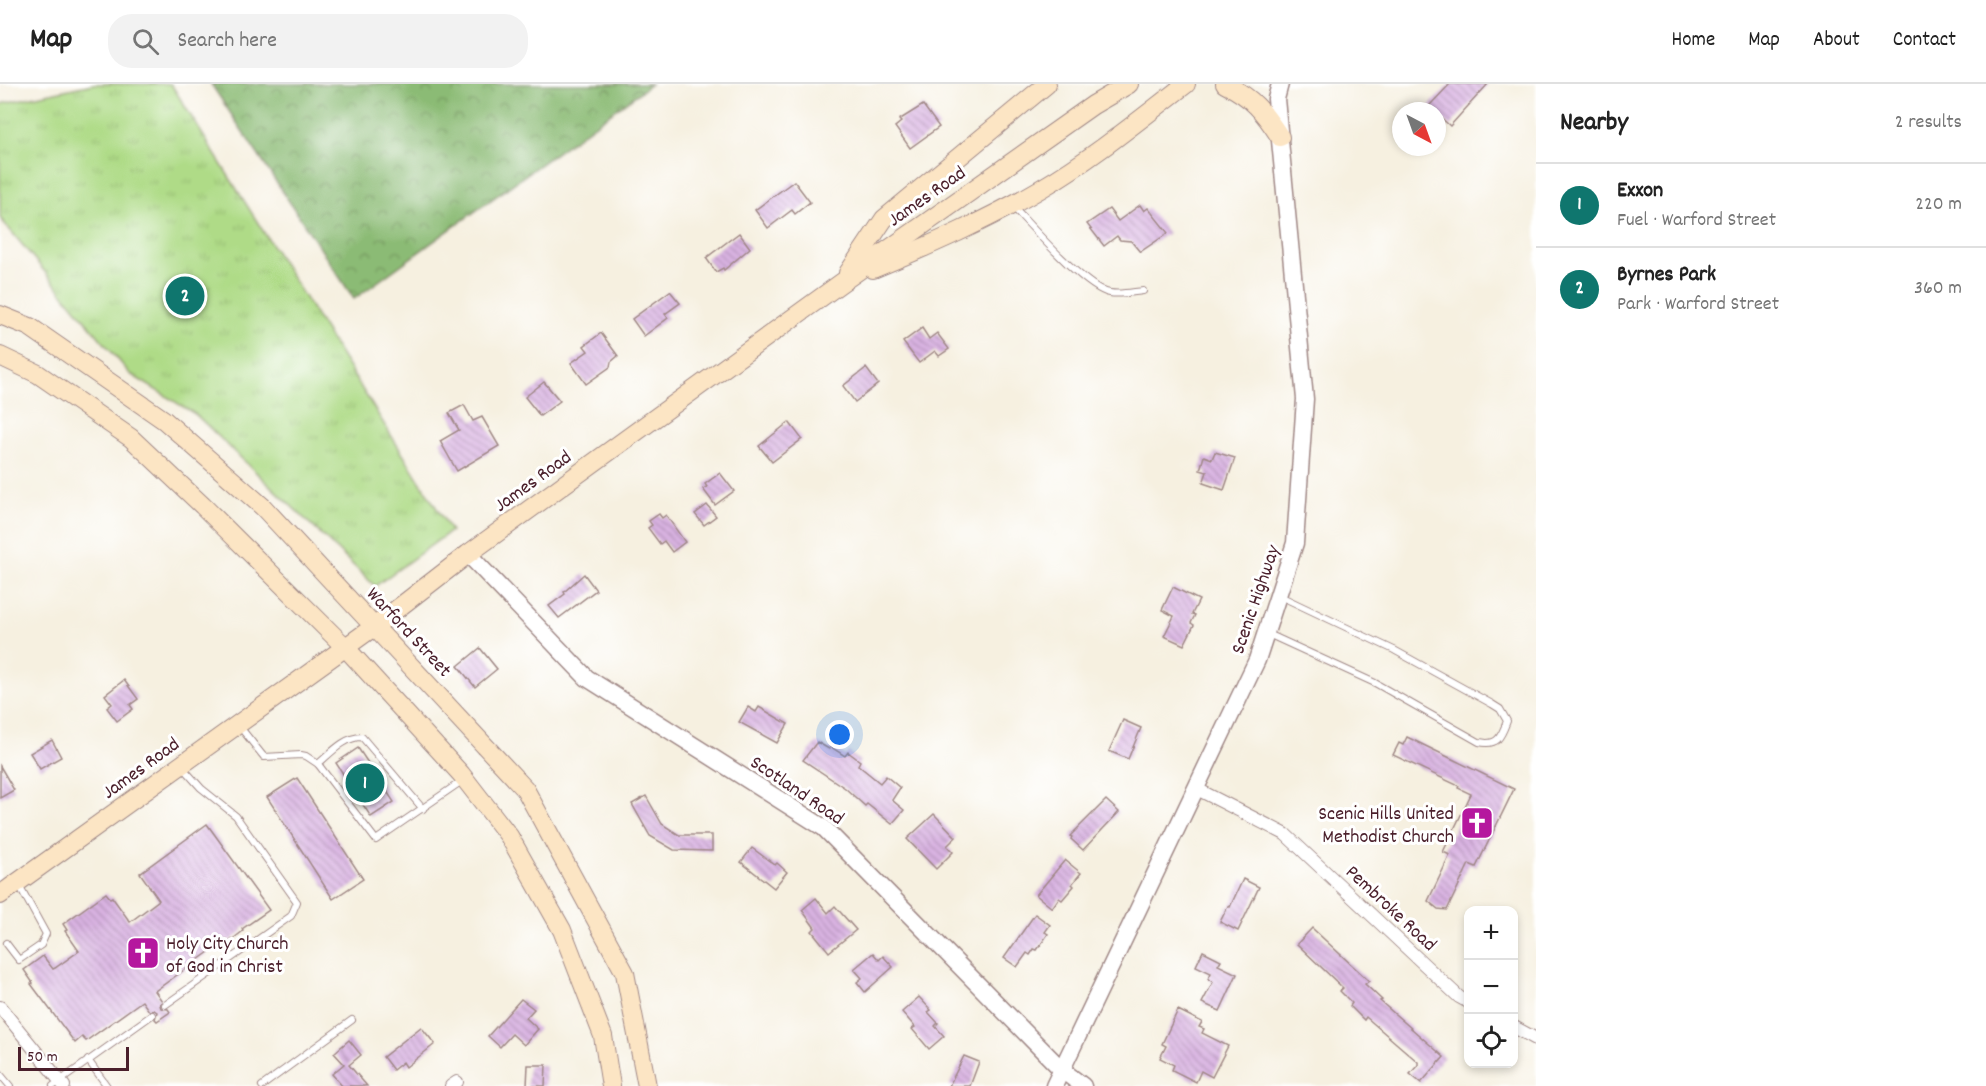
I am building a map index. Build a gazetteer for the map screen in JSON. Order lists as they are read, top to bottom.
{
  "streets": {
    "main road": ["James Road", "Warford Street"],
    "street": ["Scenic Highway", "Scotland Road", "Pembroke Road"]
  },
  "crossings": [
    ["James Road", "Warford Street"],
    ["James Road", "Scotland Road"],
    ["Scenic Highway", "Scotland Road"],
    ["Scenic Highway", "Pembroke Road"]
  ],
  "places": {
    "church": ["Scenic Hills United Methodist Church", "Holy City Church of God in Christ"]
  },
  "scale_bar": "50 m",
  "north": "bottom right",
  "page": {
    "header": "Map",
    "search": "Search here",
    "nav": [
      "Home",
      "Map",
      "About",
      "Contact"
    ],
    "heading": ["Nearby", "2 results"],
    "list": [
      {
        "mark": "1",
        "name": "Exxon",
        "note": "Fuel · Warford Street",
        "value": "220 m"
      },
      {
        "mark": "2",
        "name": "Byrnes Park",
        "note": "Park · Warford Street",
        "value": "360 m"
      }
    ],
    "pins": ["2", "1"],
    "map_buttons": ["+", "−"],
    "scale": "50 m"
  }
}
